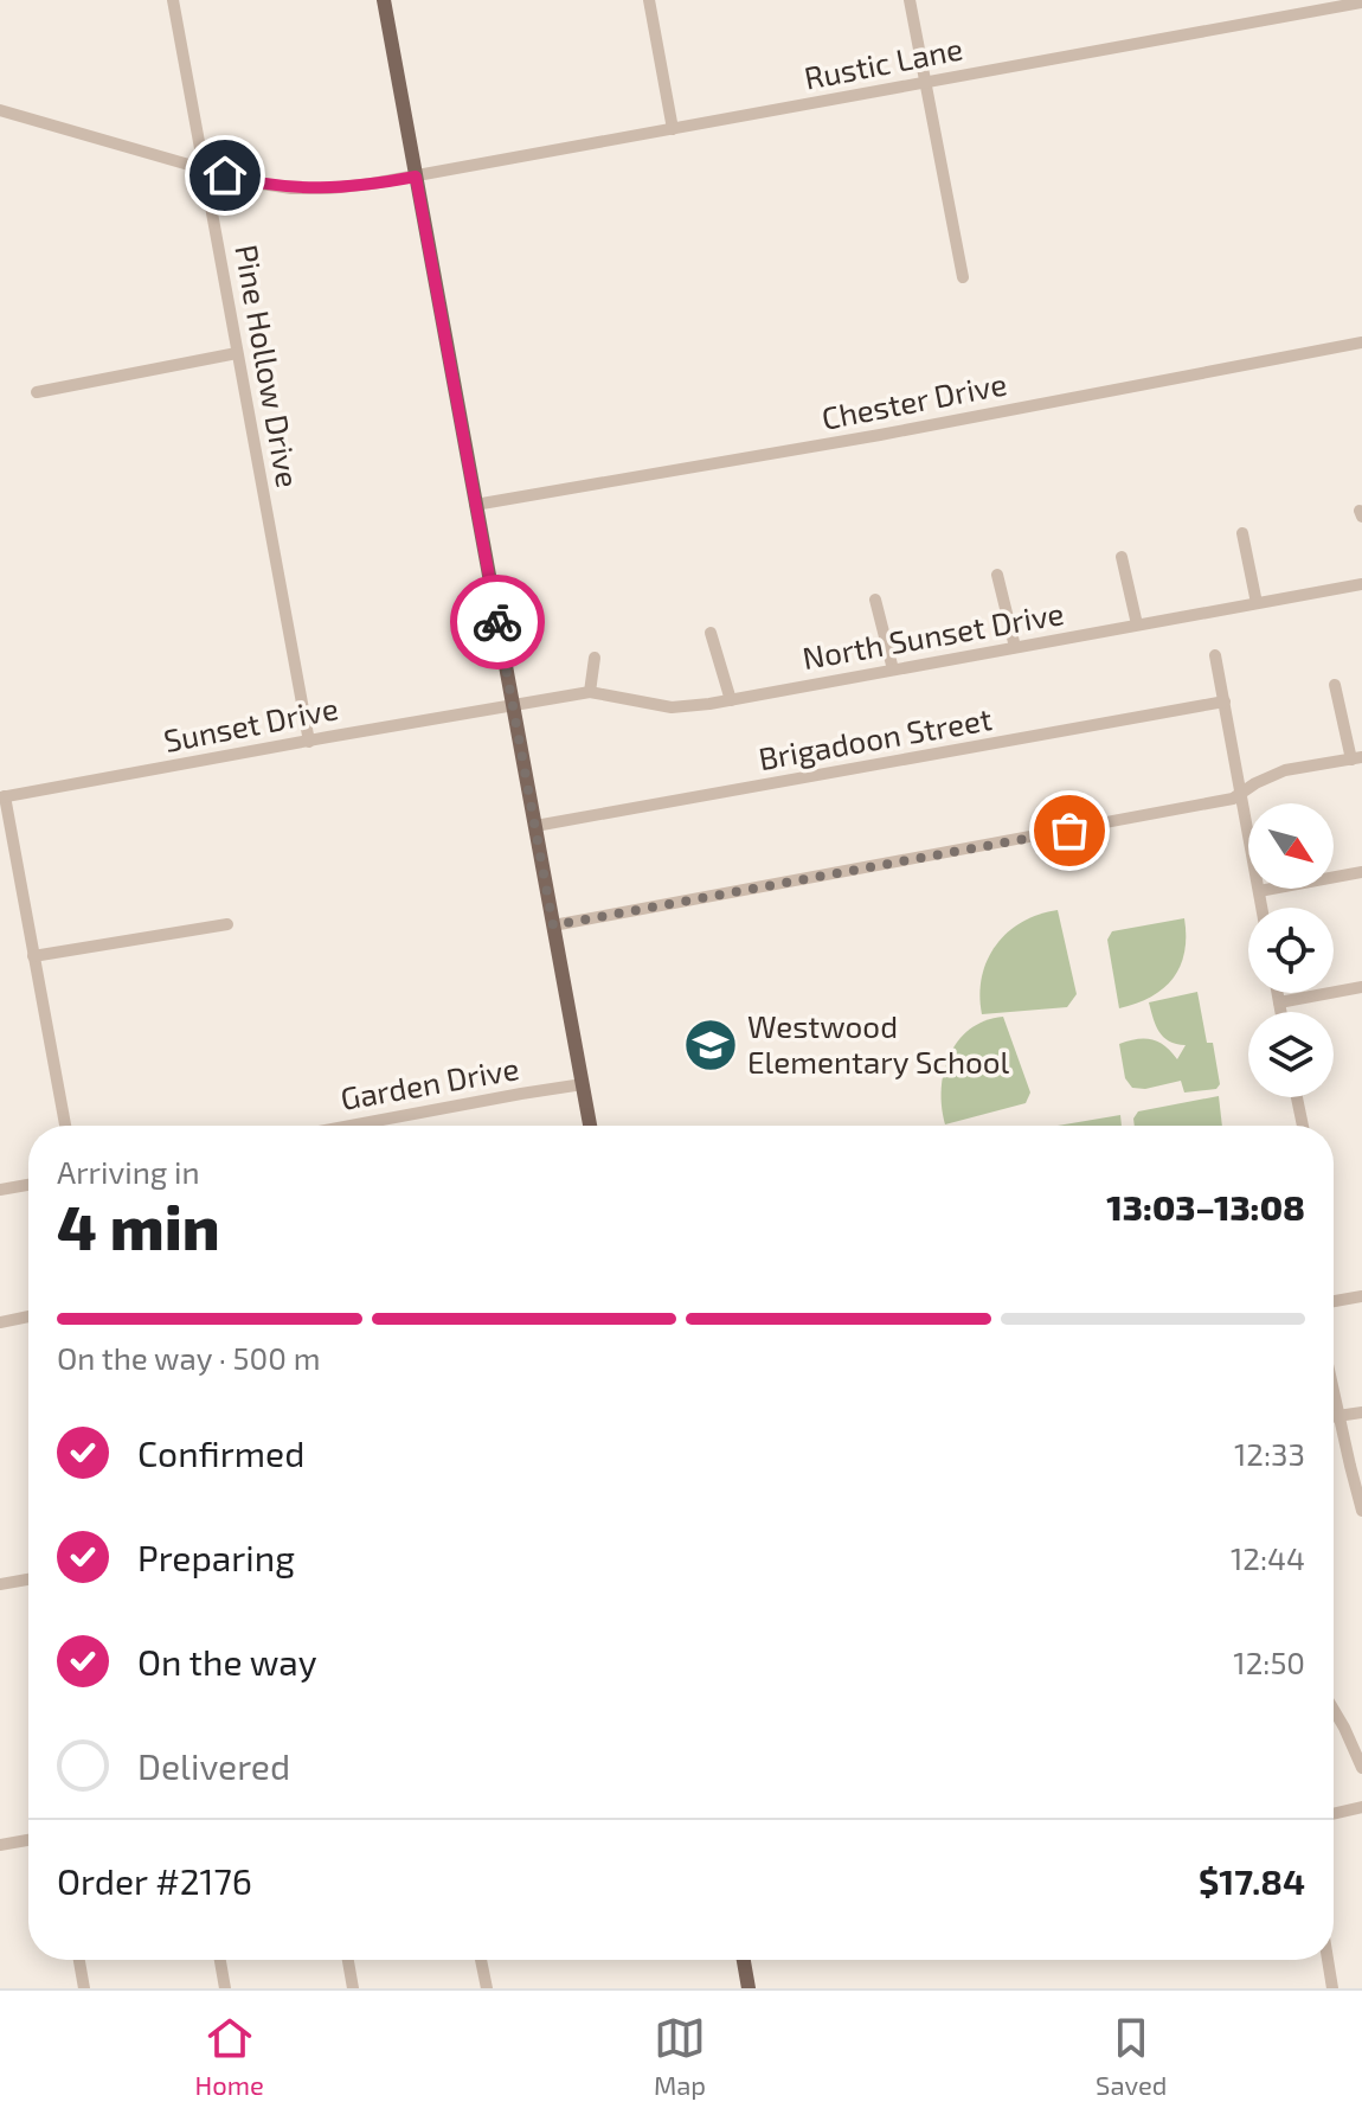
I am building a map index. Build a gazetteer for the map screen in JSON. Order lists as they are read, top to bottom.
{
  "streets": {
    "street": [
      "Rustic Lane",
      "Pine Hollow Drive",
      "Chester Drive",
      "North Sunset Drive",
      "Sunset Drive",
      "Brigadoon Street",
      "Garden Drive"
    ]
  },
  "crossings": [
    ["Rustic Lane", "Pine Hollow Drive"],
    ["Pine Hollow Drive", "Sunset Drive"],
    ["North Sunset Drive", "Sunset Drive"]
  ],
  "places": {
    "school or university": ["Westwood Elementary School"]
  },
  "north": "bottom right",
  "page": {
    "heading": ["4 min", "Arriving in", "13:03–13:08"],
    "panel": ["Order #2176", "$17.84"],
    "bar": "On the way · 500 m",
    "list": [
      ["Confirmed", "12:33"],
      ["Preparing", "12:44"],
      ["On the way", "12:50"],
      "Delivered"
    ],
    "tabs": ["Home", "Map", "Saved"]
  }
}
